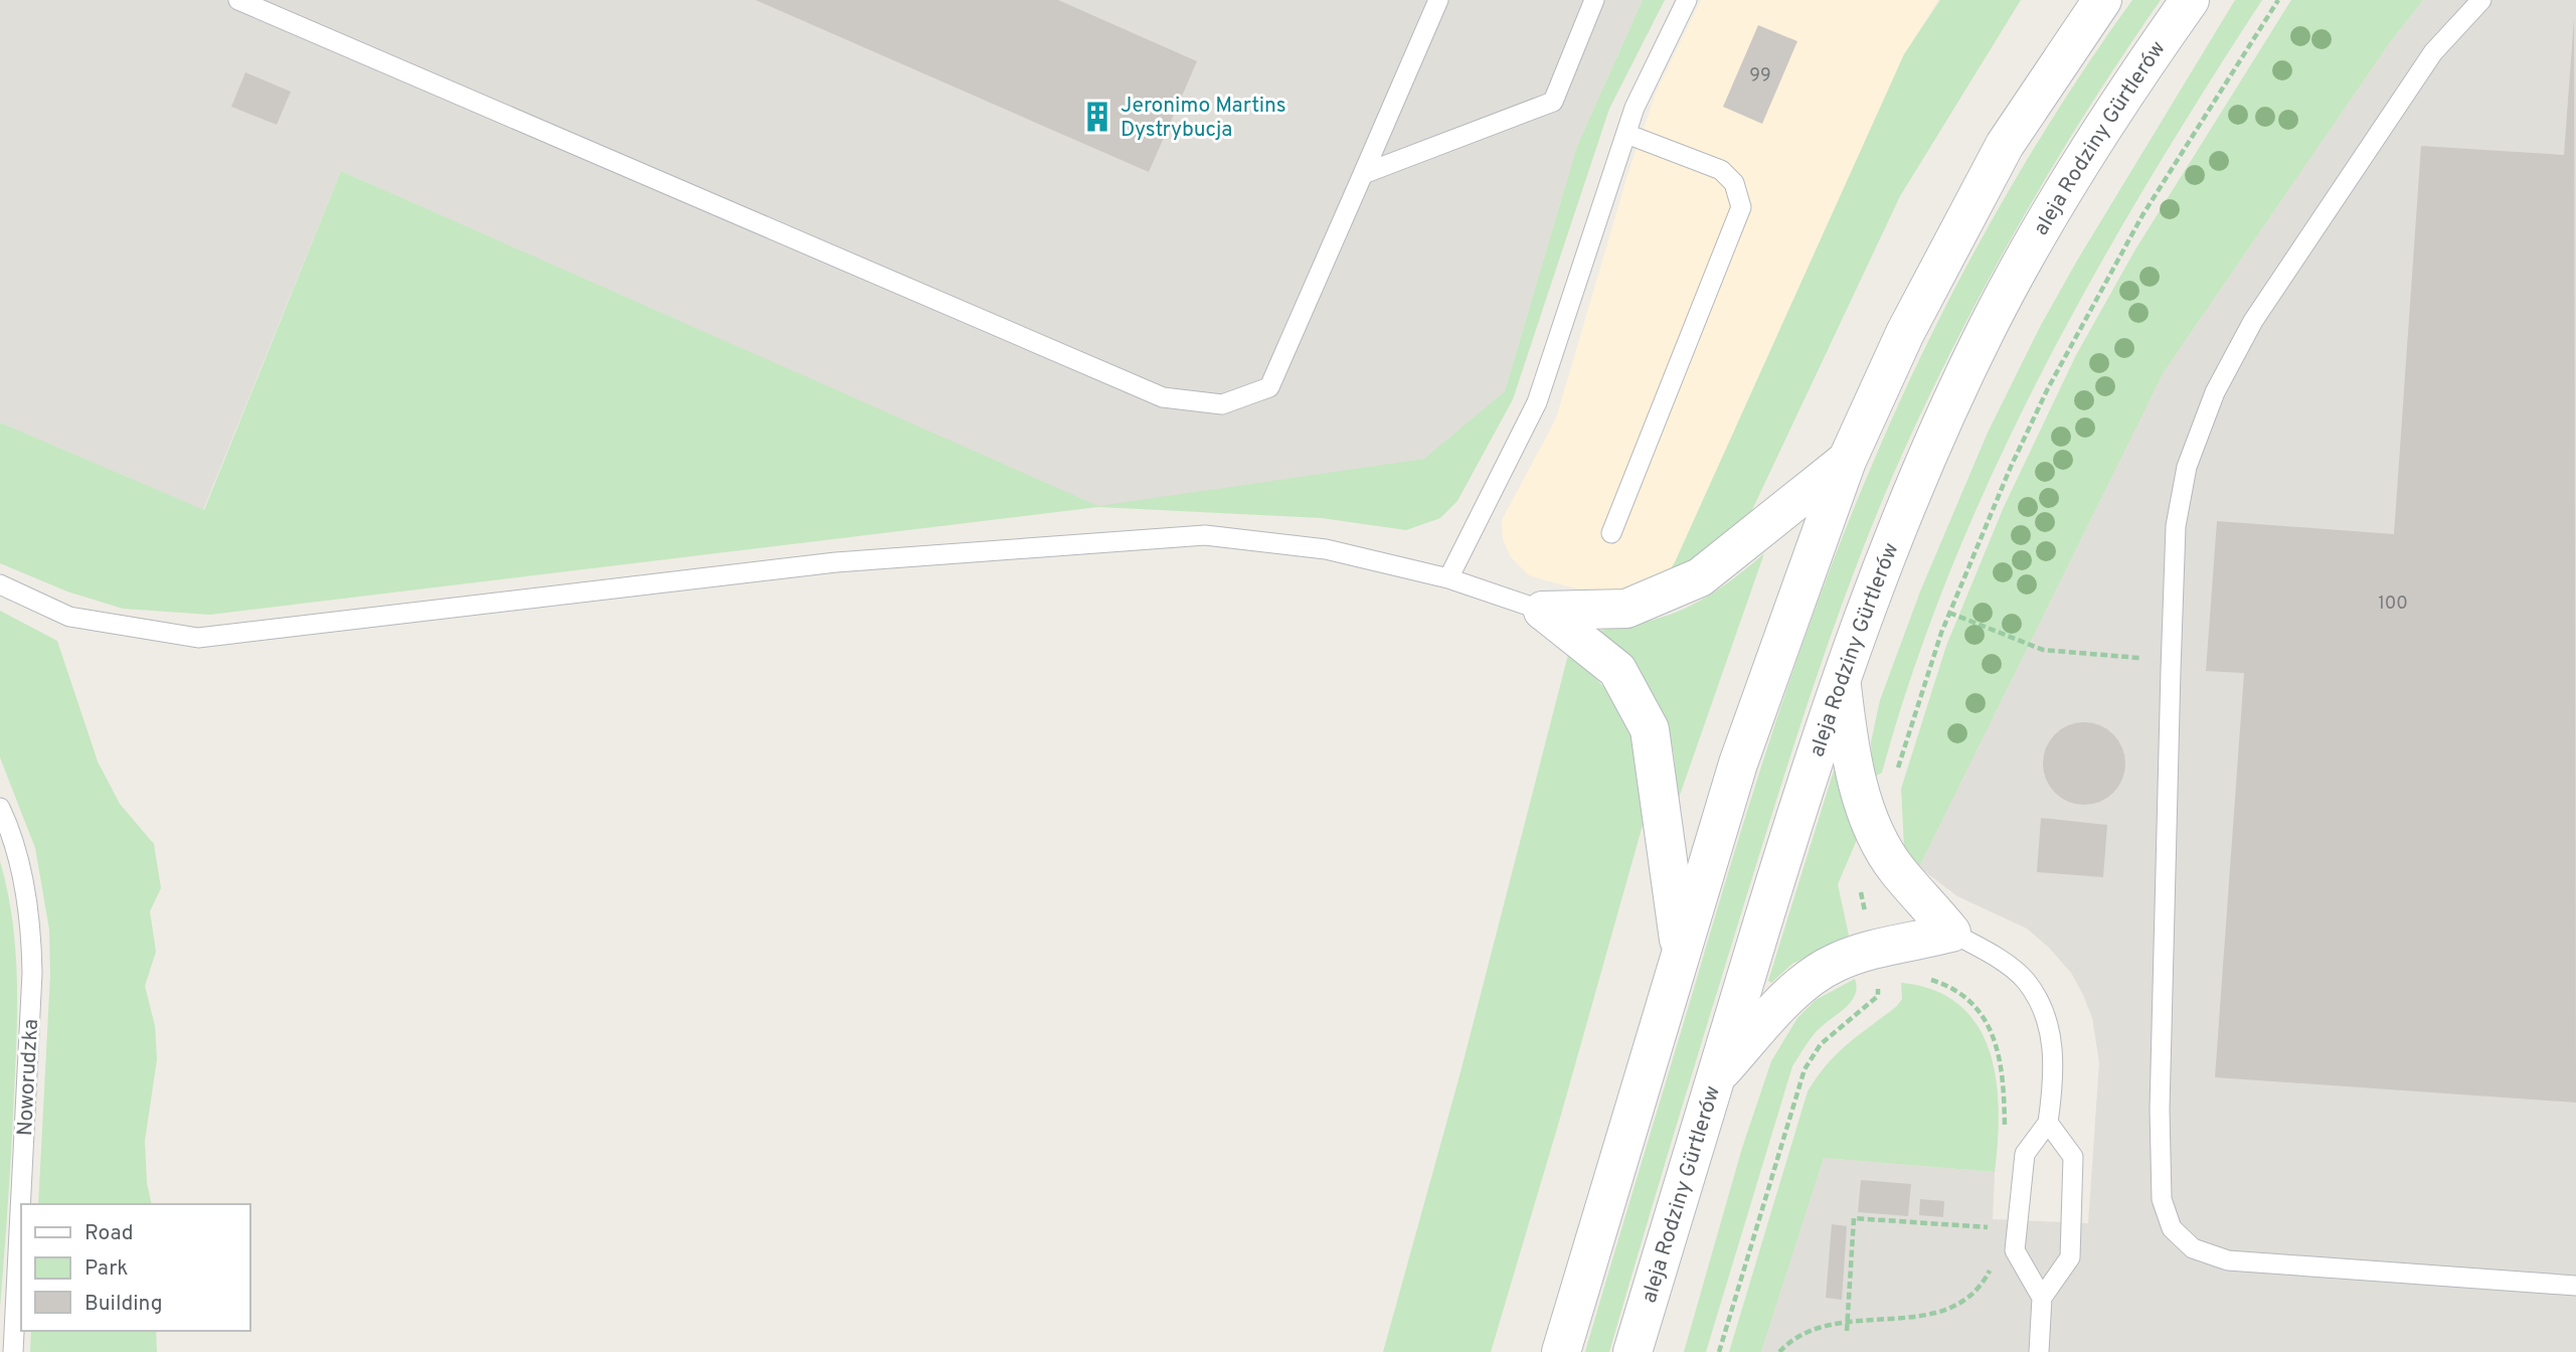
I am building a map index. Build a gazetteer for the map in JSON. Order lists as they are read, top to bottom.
{
  "streets": {
    "main road": ["aleja Rodziny Gürtlerów"],
    "lane": ["Noworudzka"]
  },
  "places": {
    "building": ["Jeronimo Martins Dystrybucja"]
  },
  "house_numbers": ["99", "100"],
  "legend": ["Road", "Park", "Building"]
}
